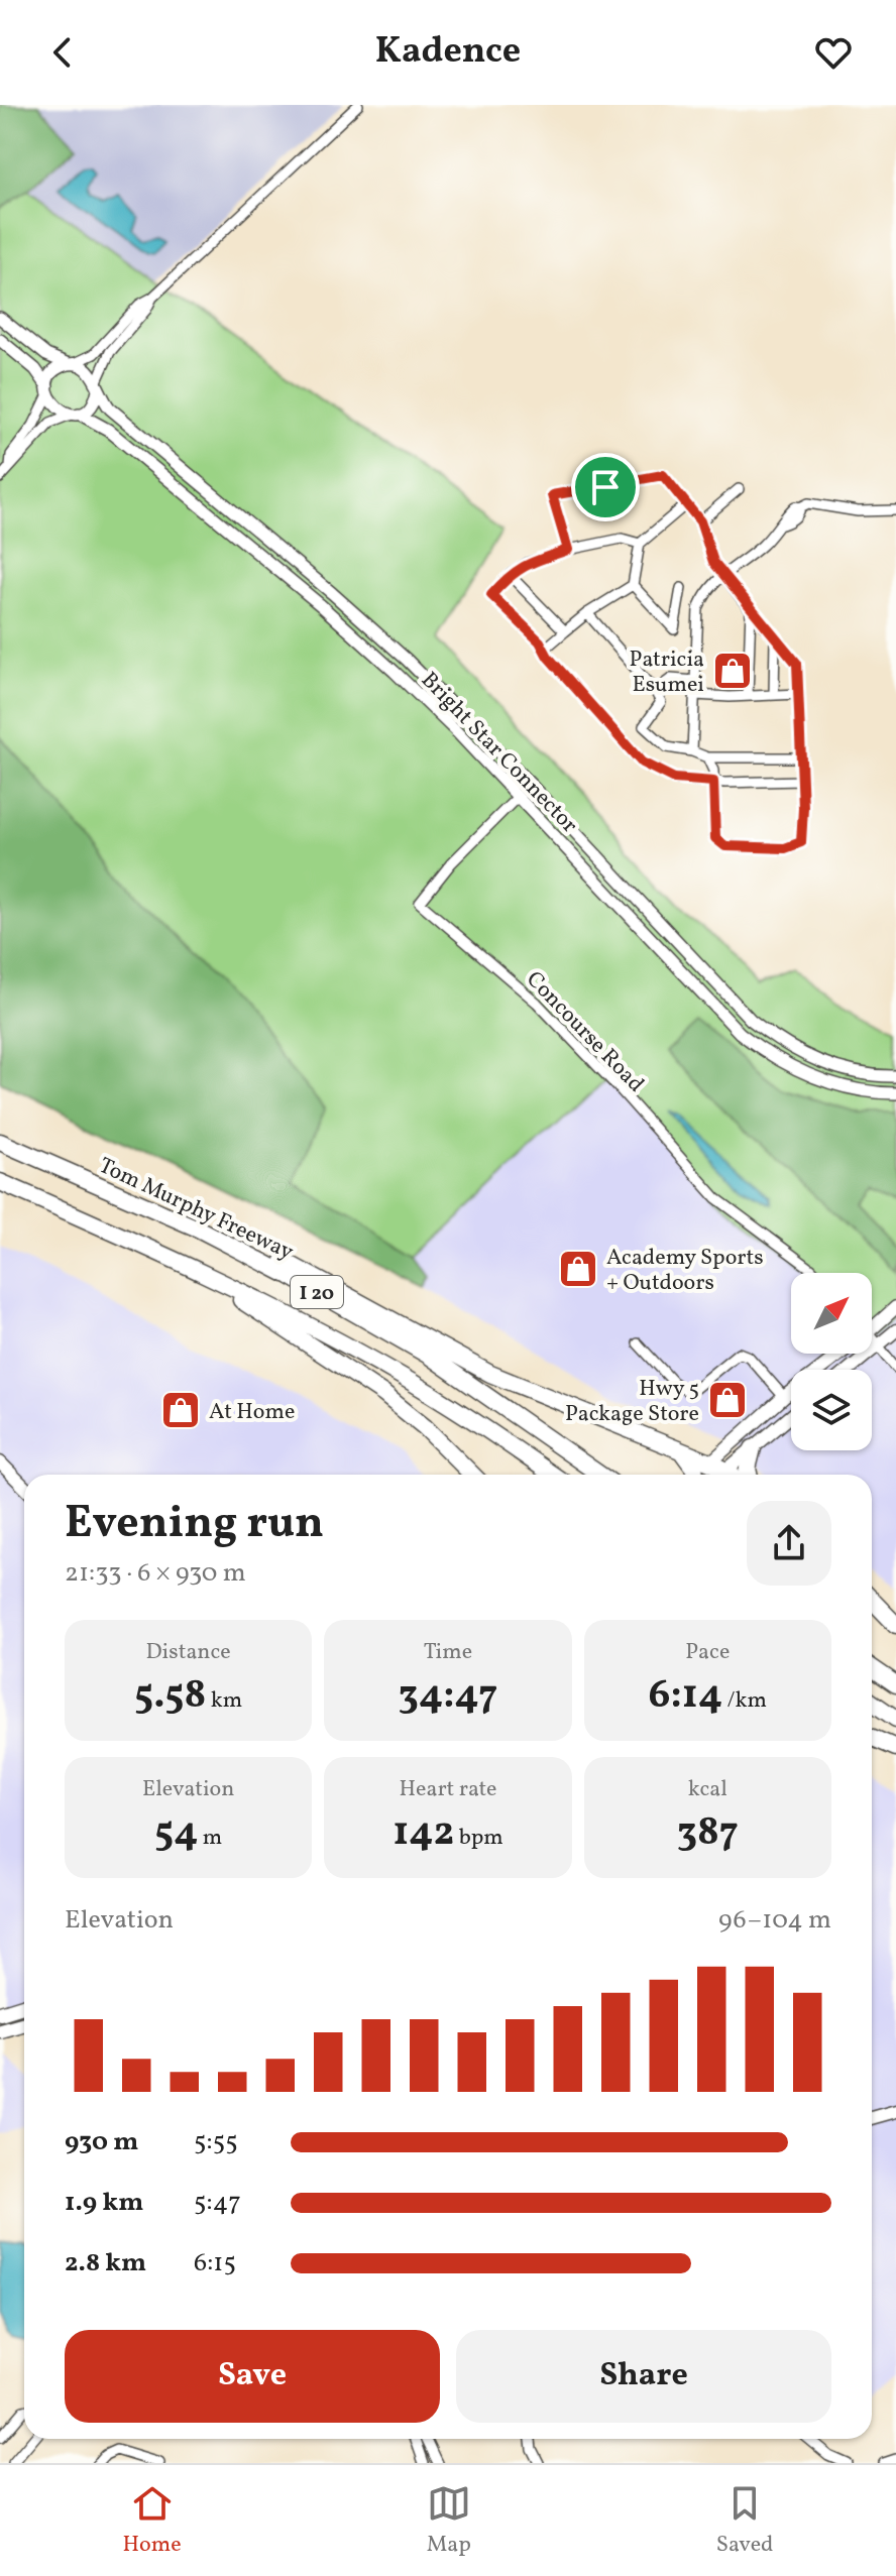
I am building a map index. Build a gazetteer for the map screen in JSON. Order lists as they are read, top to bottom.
{
  "streets": {
    "highway": ["Tom Murphy Freeway", "I 20"],
    "street": ["Bright Star Connector", "Concourse Road"]
  },
  "crossings": [
    ["Bright Star Connector", "Concourse Road"]
  ],
  "places": {
    "shop": [
      "Patricia Esumei",
      "Academy Sports + Outdoors",
      "Hwy 5 Package Store",
      "At Home"
    ]
  },
  "north": "top right",
  "page": {
    "header": "Kadence",
    "heading": ["Evening run", "21:33 · 6 × 930 m"],
    "stats": [
      ["Distance", "5.58 km"],
      ["Time", "34:47"],
      ["Pace", "6:14 /km"],
      ["Elevation", "54 m"],
      ["Heart rate", "142 bpm"],
      ["kcal", "387"]
    ],
    "chart": ["Elevation", "96–104 m"],
    "list": [
      {
        "name": "930 m",
        "note": "5:55"
      },
      {
        "name": "1.9 km",
        "note": "5:47"
      },
      {
        "name": "2.8 km",
        "note": "6:15"
      }
    ],
    "buttons": ["Save", "Share"],
    "tabs": ["Home", "Map", "Saved"]
  }
}
